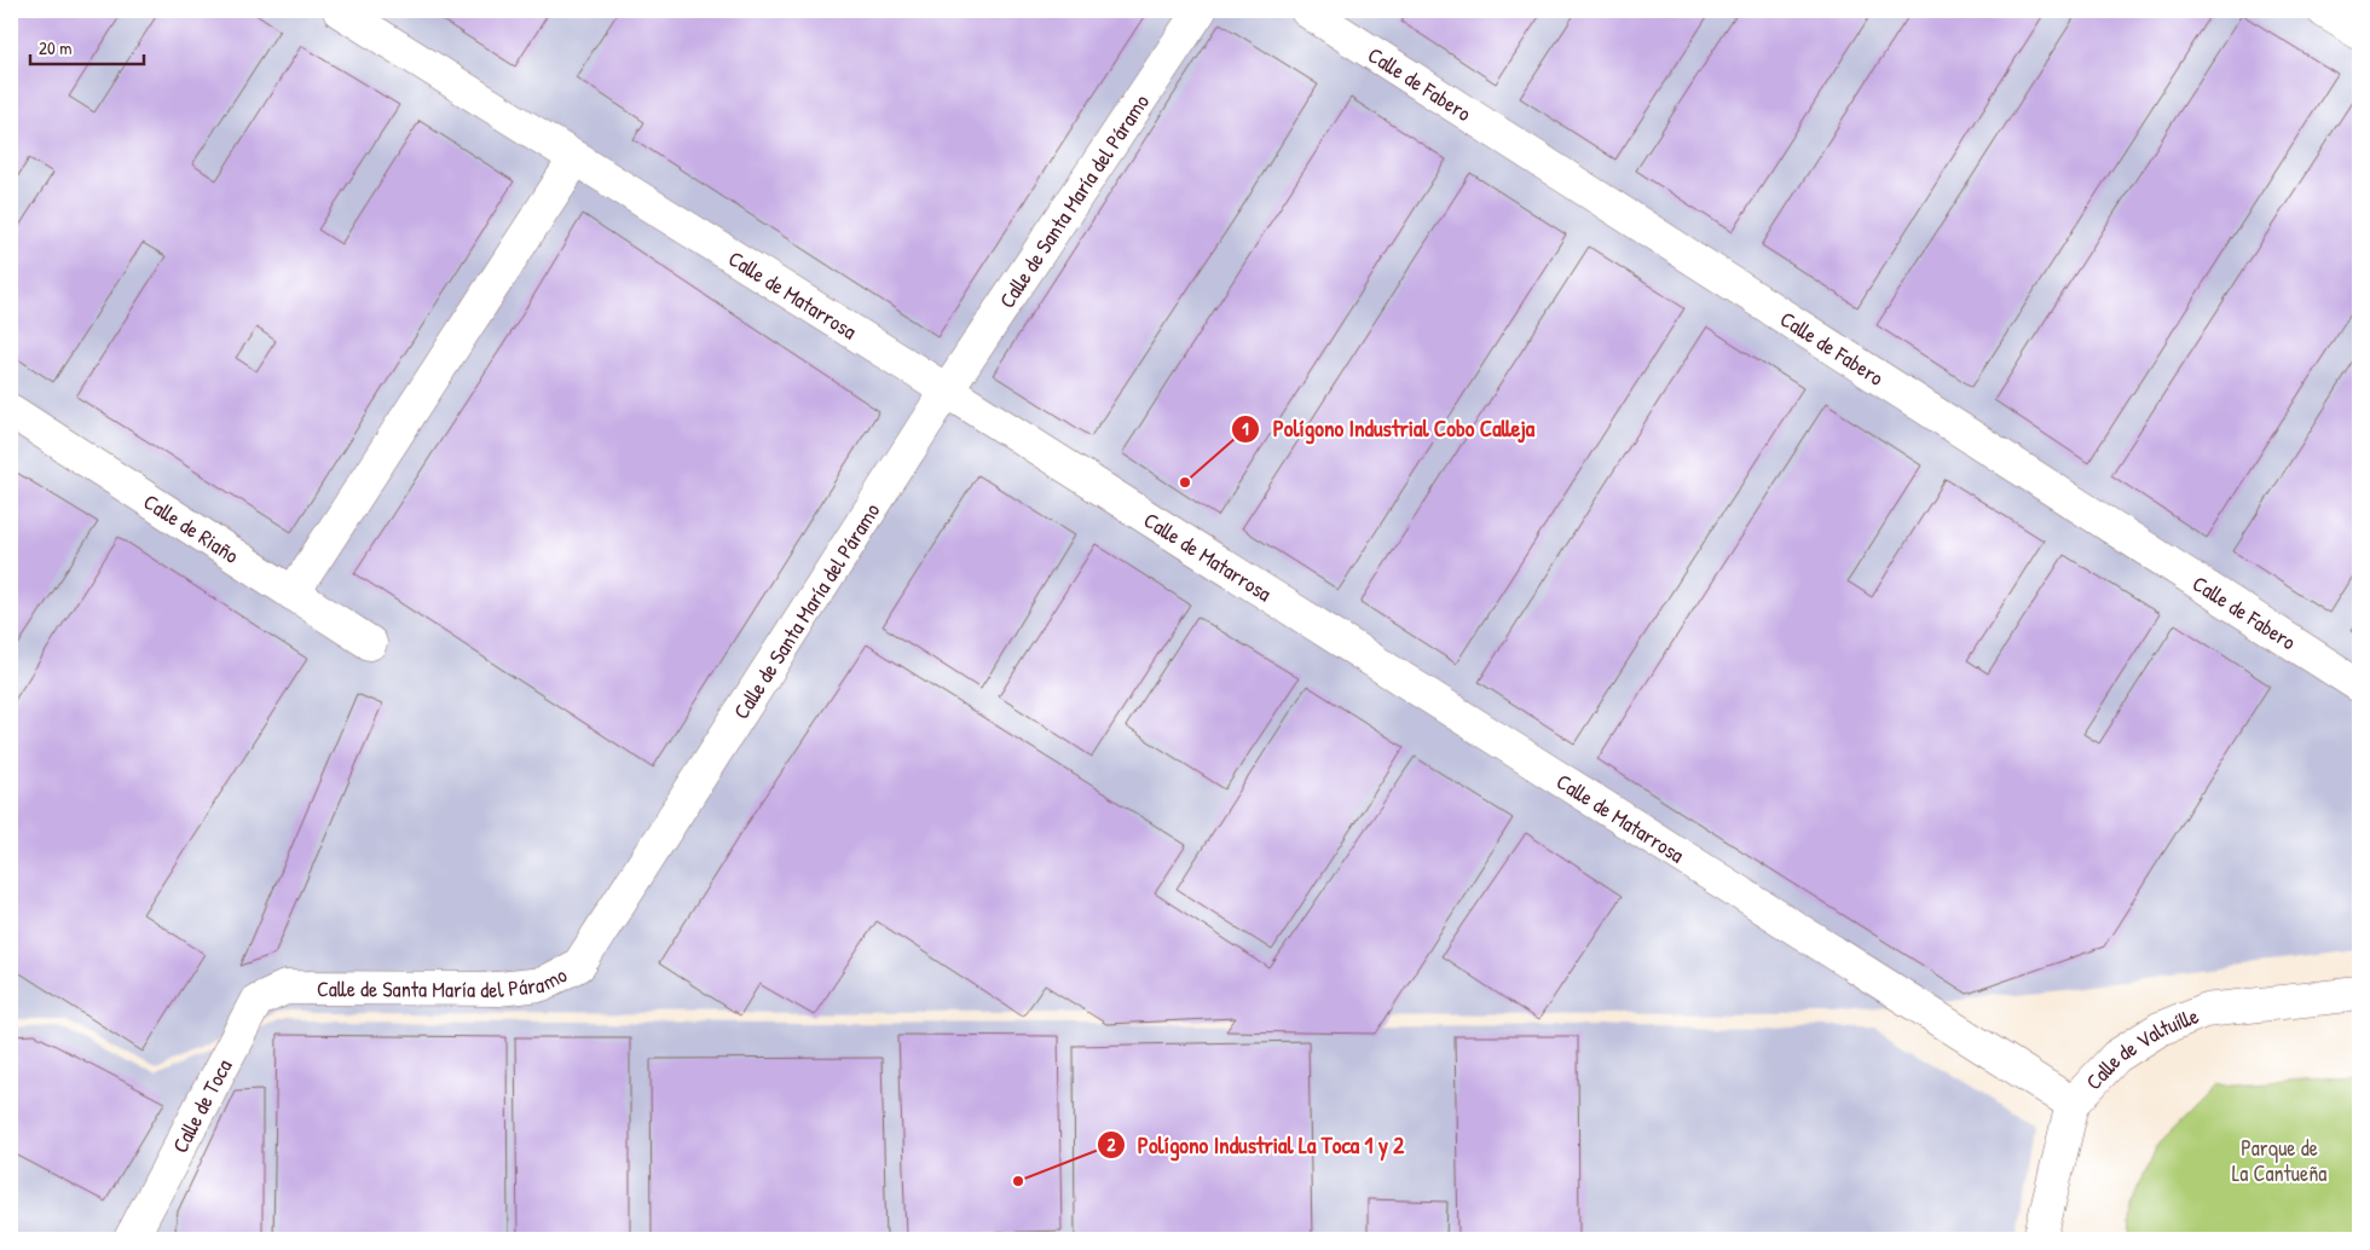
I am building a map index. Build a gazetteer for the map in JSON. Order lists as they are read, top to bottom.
{
  "streets": {
    "street": [
      "Calle de Fabero",
      "Calle de Santa María del Páramo",
      "Calle de Matarrosa",
      "Calle de Riaño",
      "Calle de Valtuílle",
      "Calle de Toca"
    ]
  },
  "crossings": [
    ["Calle de Santa María del Páramo", "Calle de Matarrosa"],
    ["Calle de Santa María del Páramo", "Calle de Toca"],
    ["Calle de Matarrosa", "Calle de Valtuílle"]
  ],
  "parks": ["Parque de La Cantueña"],
  "places": ["Polígono Industrial Cobo Calleja", "Polígono Industrial La Toca 1 y 2"],
  "scale_bar": "20 m"
}
